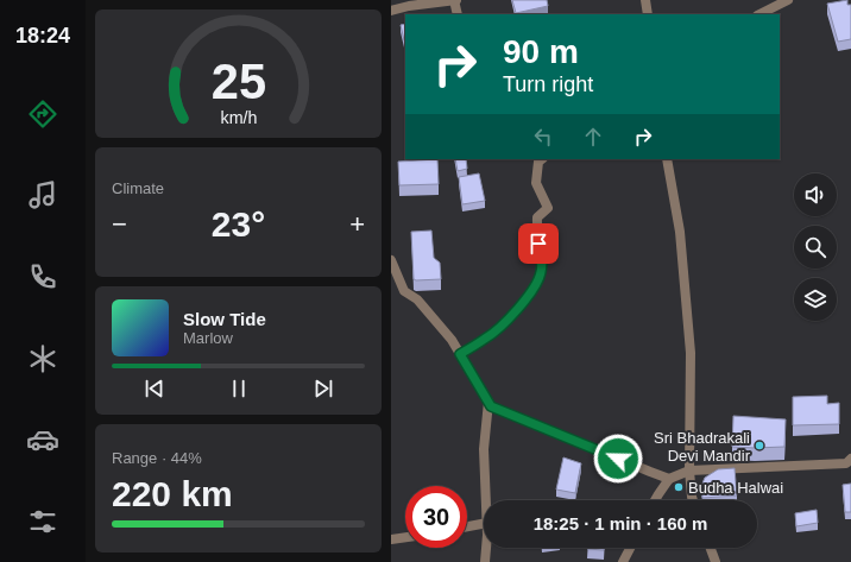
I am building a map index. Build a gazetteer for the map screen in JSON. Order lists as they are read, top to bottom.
{
  "places": ["Sri Bhadrakali Devi Mandir", "Budha Halwai"],
  "page": {
    "tabs": "18:24",
    "turn": ["90 m", "Turn right"],
    "tile": [
      "Climate",
      ["Range · 44%", "220 km"]
    ],
    "heat": ["−", "23°", "+"],
    "song": ["Slow Tide", "Marlow"],
    "limit": "30",
    "trip": "18:25 · 1 min · 160 m",
    "gauge": ["25", "km/h"]
  }
}
